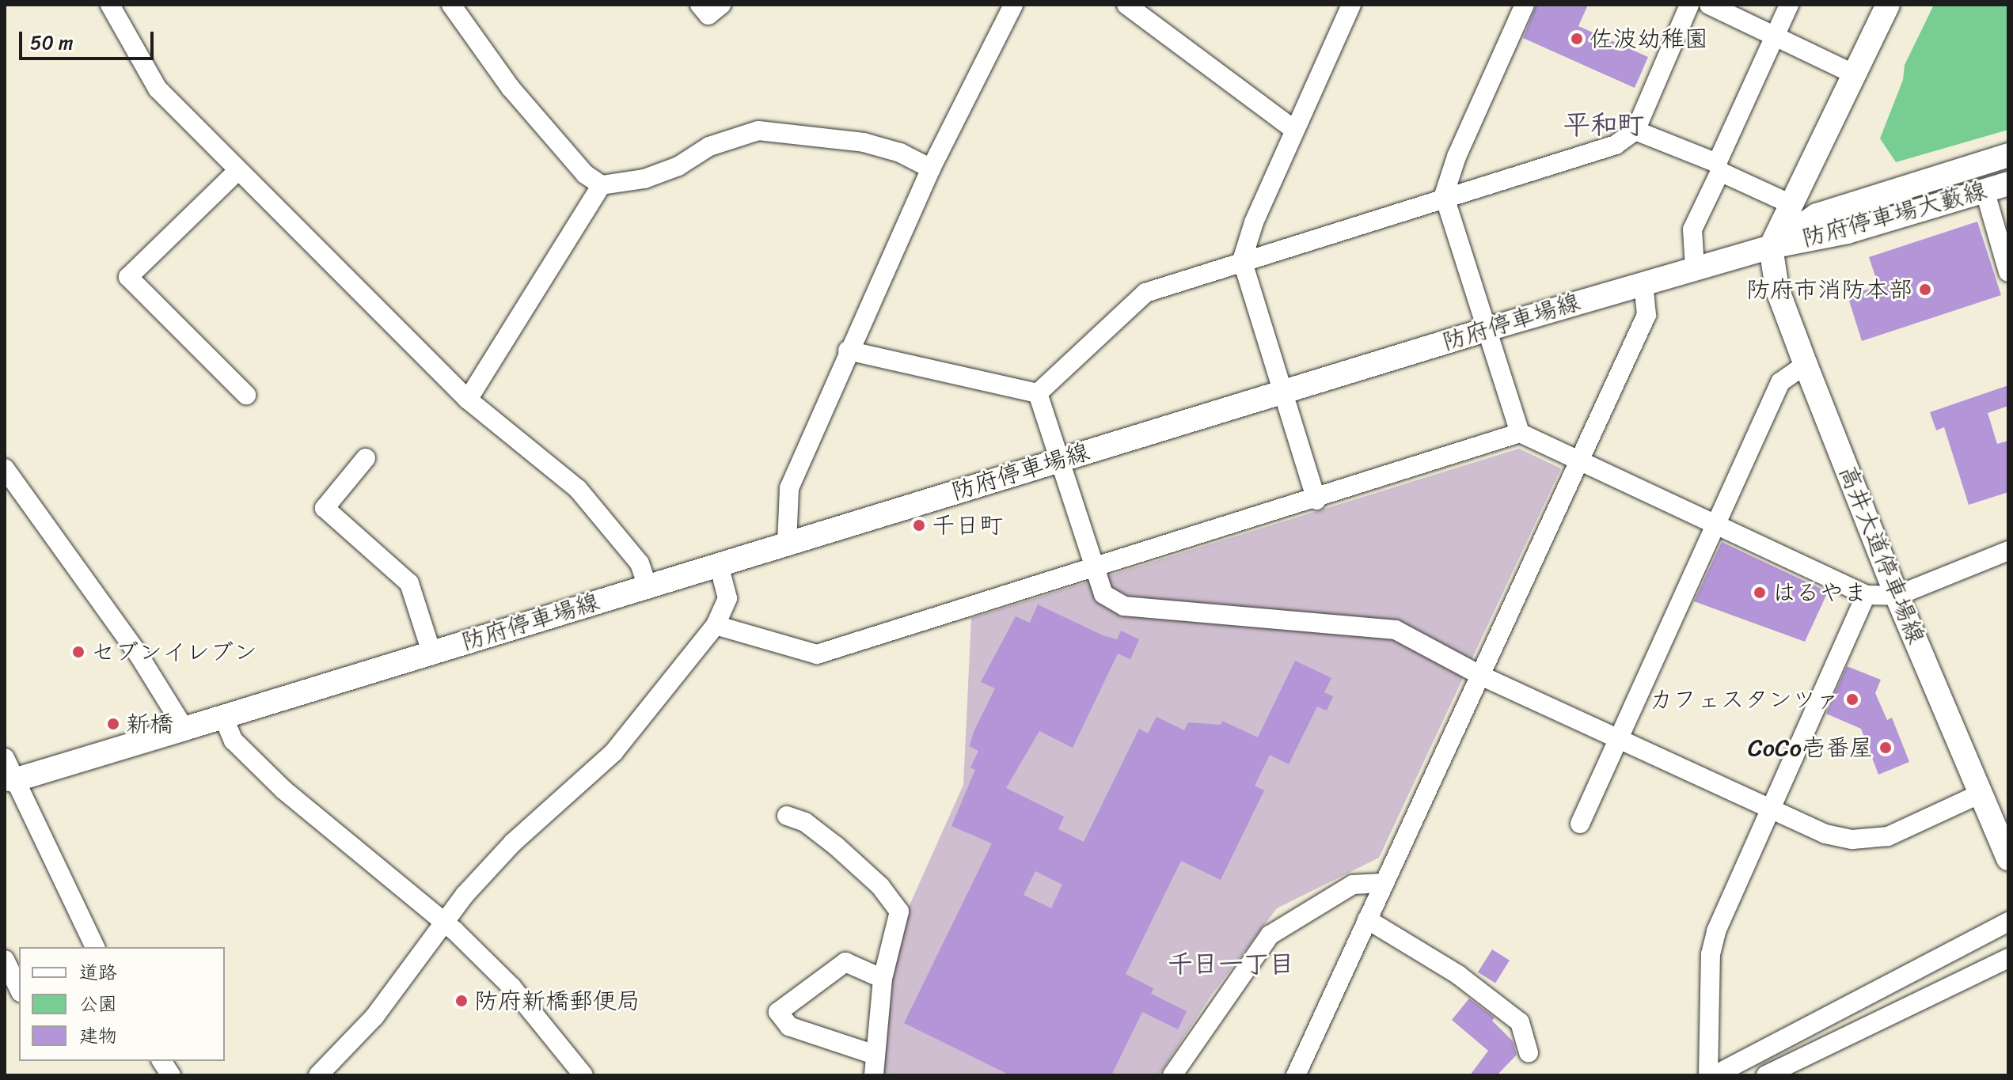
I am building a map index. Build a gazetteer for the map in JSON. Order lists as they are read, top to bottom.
{
  "streets": {
    "main road": ["防府停車場大藪線", "防府停車場線", "高井大道停車場線"]
  },
  "crossings": [
    ["防府停車場大藪線", "防府停車場線"],
    ["防府停車場大藪線", "高井大道停車場線"],
    ["防府停車場線", "高井大道停車場線"]
  ],
  "districts": ["平和町", "千日一丁目"],
  "places": [
    "佐波幼稚園",
    "防府市消防本部",
    "千日町",
    "はるやま",
    "セブンイレブン",
    "カフェスタンツァ",
    "新橋",
    "CoCo壱番屋",
    "防府新橋郵便局"
  ],
  "legend": ["道路", "公園", "建物"],
  "scale_bar": "50 m"
}
